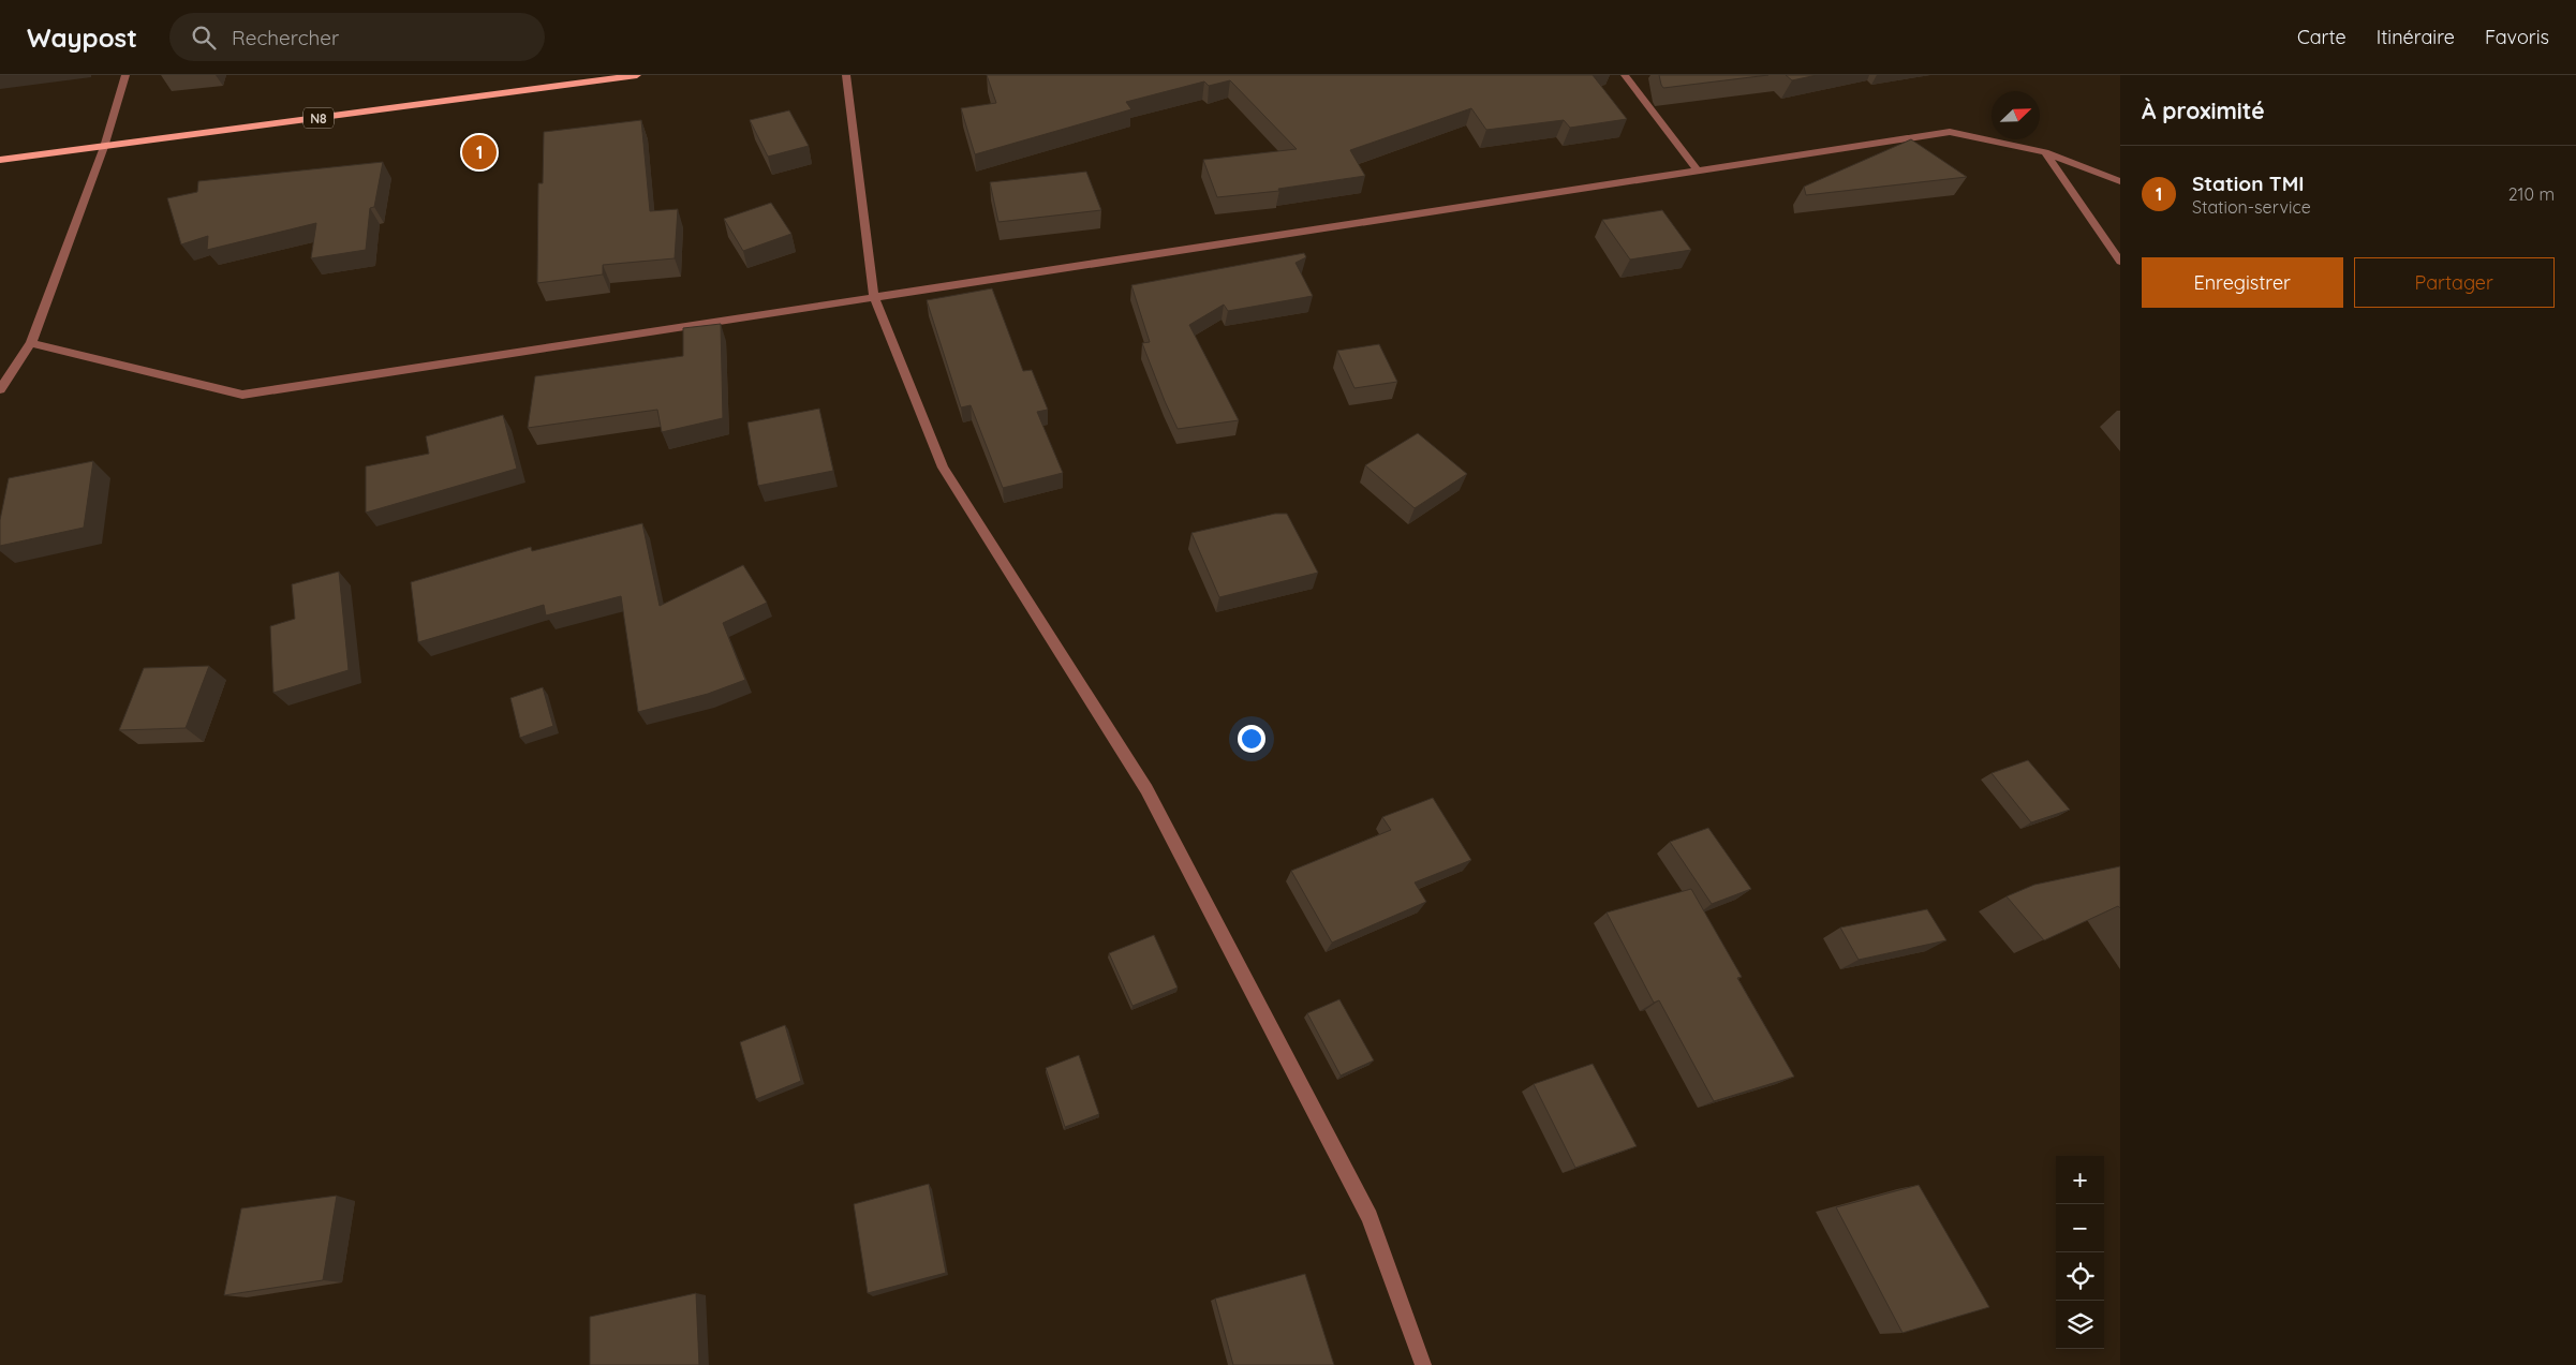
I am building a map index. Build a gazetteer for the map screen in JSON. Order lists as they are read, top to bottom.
{
  "streets": {
    "main road": ["N8"]
  },
  "north": "top right",
  "page": {
    "header": "Waypost",
    "search": "Rechercher",
    "nav": ["Carte", "Itinéraire", "Favoris"],
    "heading": "À proximité",
    "pins": "1",
    "list": [
      {
        "mark": "1",
        "name": "Station TMI",
        "note": "Station-service",
        "value": "210 m"
      }
    ],
    "buttons": ["Enregistrer", "Partager"],
    "map_buttons": ["+", "−"]
  }
}
